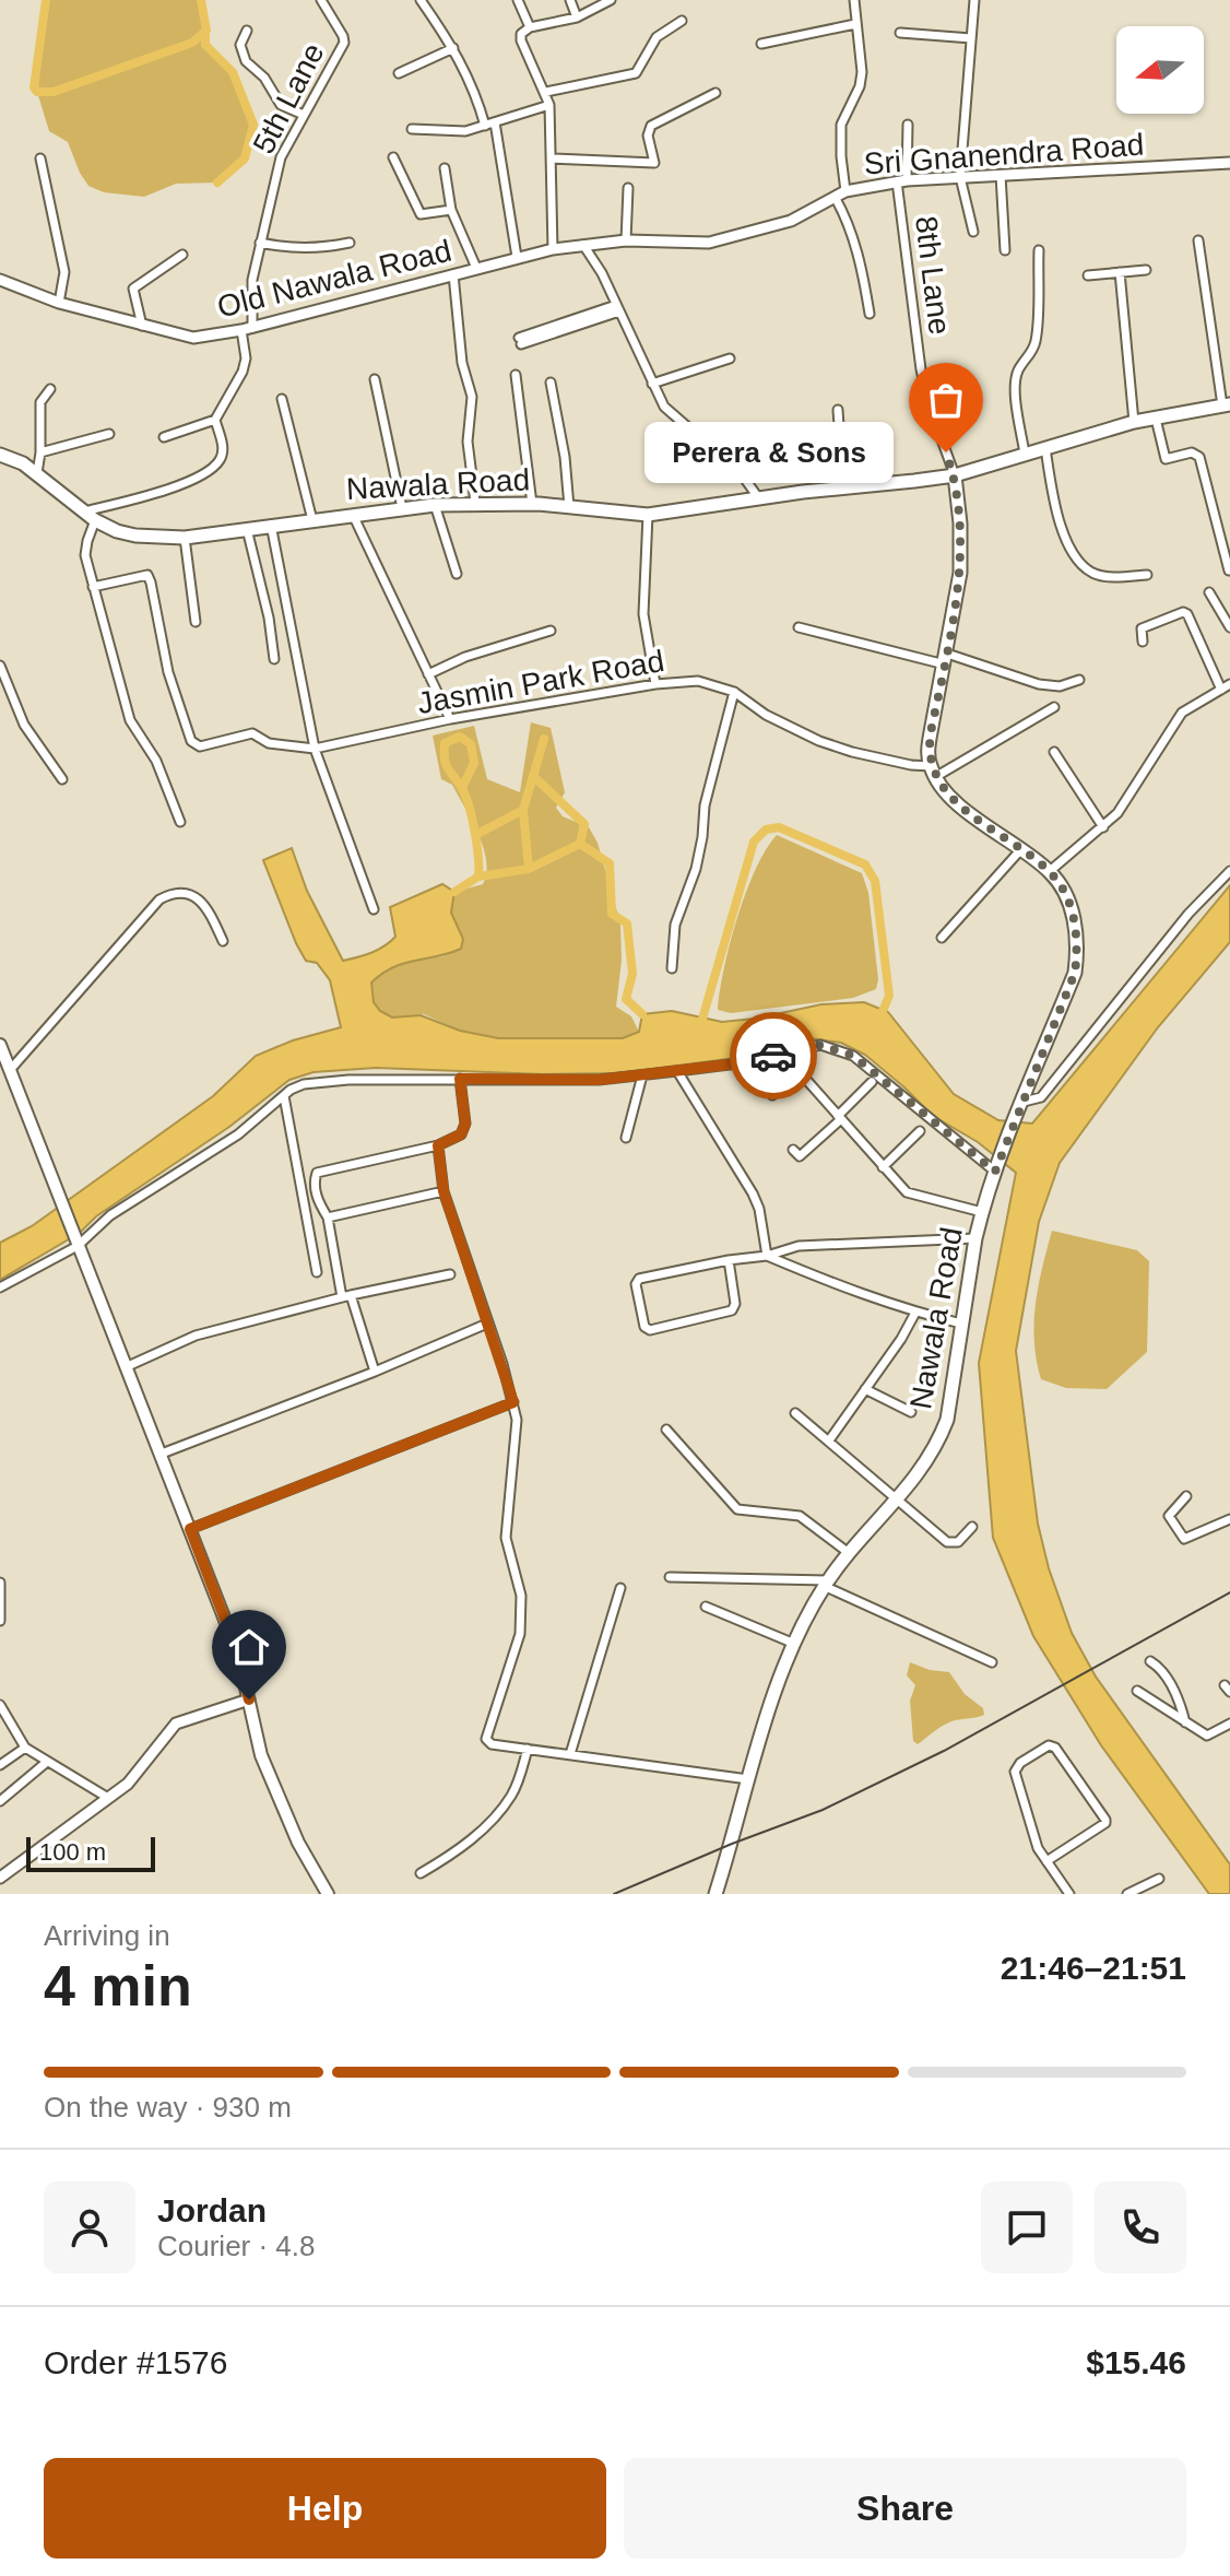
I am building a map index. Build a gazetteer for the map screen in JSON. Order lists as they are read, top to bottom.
{
  "streets": {
    "main road": ["Nawala Road"],
    "street": [
      "5th Lane",
      "Sri Gnanendra Road",
      "8th Lane",
      "Old Nawala Road",
      "Jasmin Park Road"
    ]
  },
  "crossings": [
    ["5th Lane", "Old Nawala Road"],
    ["Sri Gnanendra Road", "8th Lane"],
    ["Sri Gnanendra Road", "Old Nawala Road"],
    ["8th Lane", "Nawala Road"]
  ],
  "places": ["Perera & Sons"],
  "scale_bar": "100 m",
  "north": "left",
  "page": {
    "bubble": "Perera & Sons",
    "scale": "100 m",
    "heading": ["4 min", "Arriving in", "21:46–21:51"],
    "panel": [
      "Jordan",
      "Courier · 4.8",
      "Order #1576",
      "$15.46"
    ],
    "bar": "On the way · 930 m",
    "buttons": ["Help", "Share"]
  }
}
